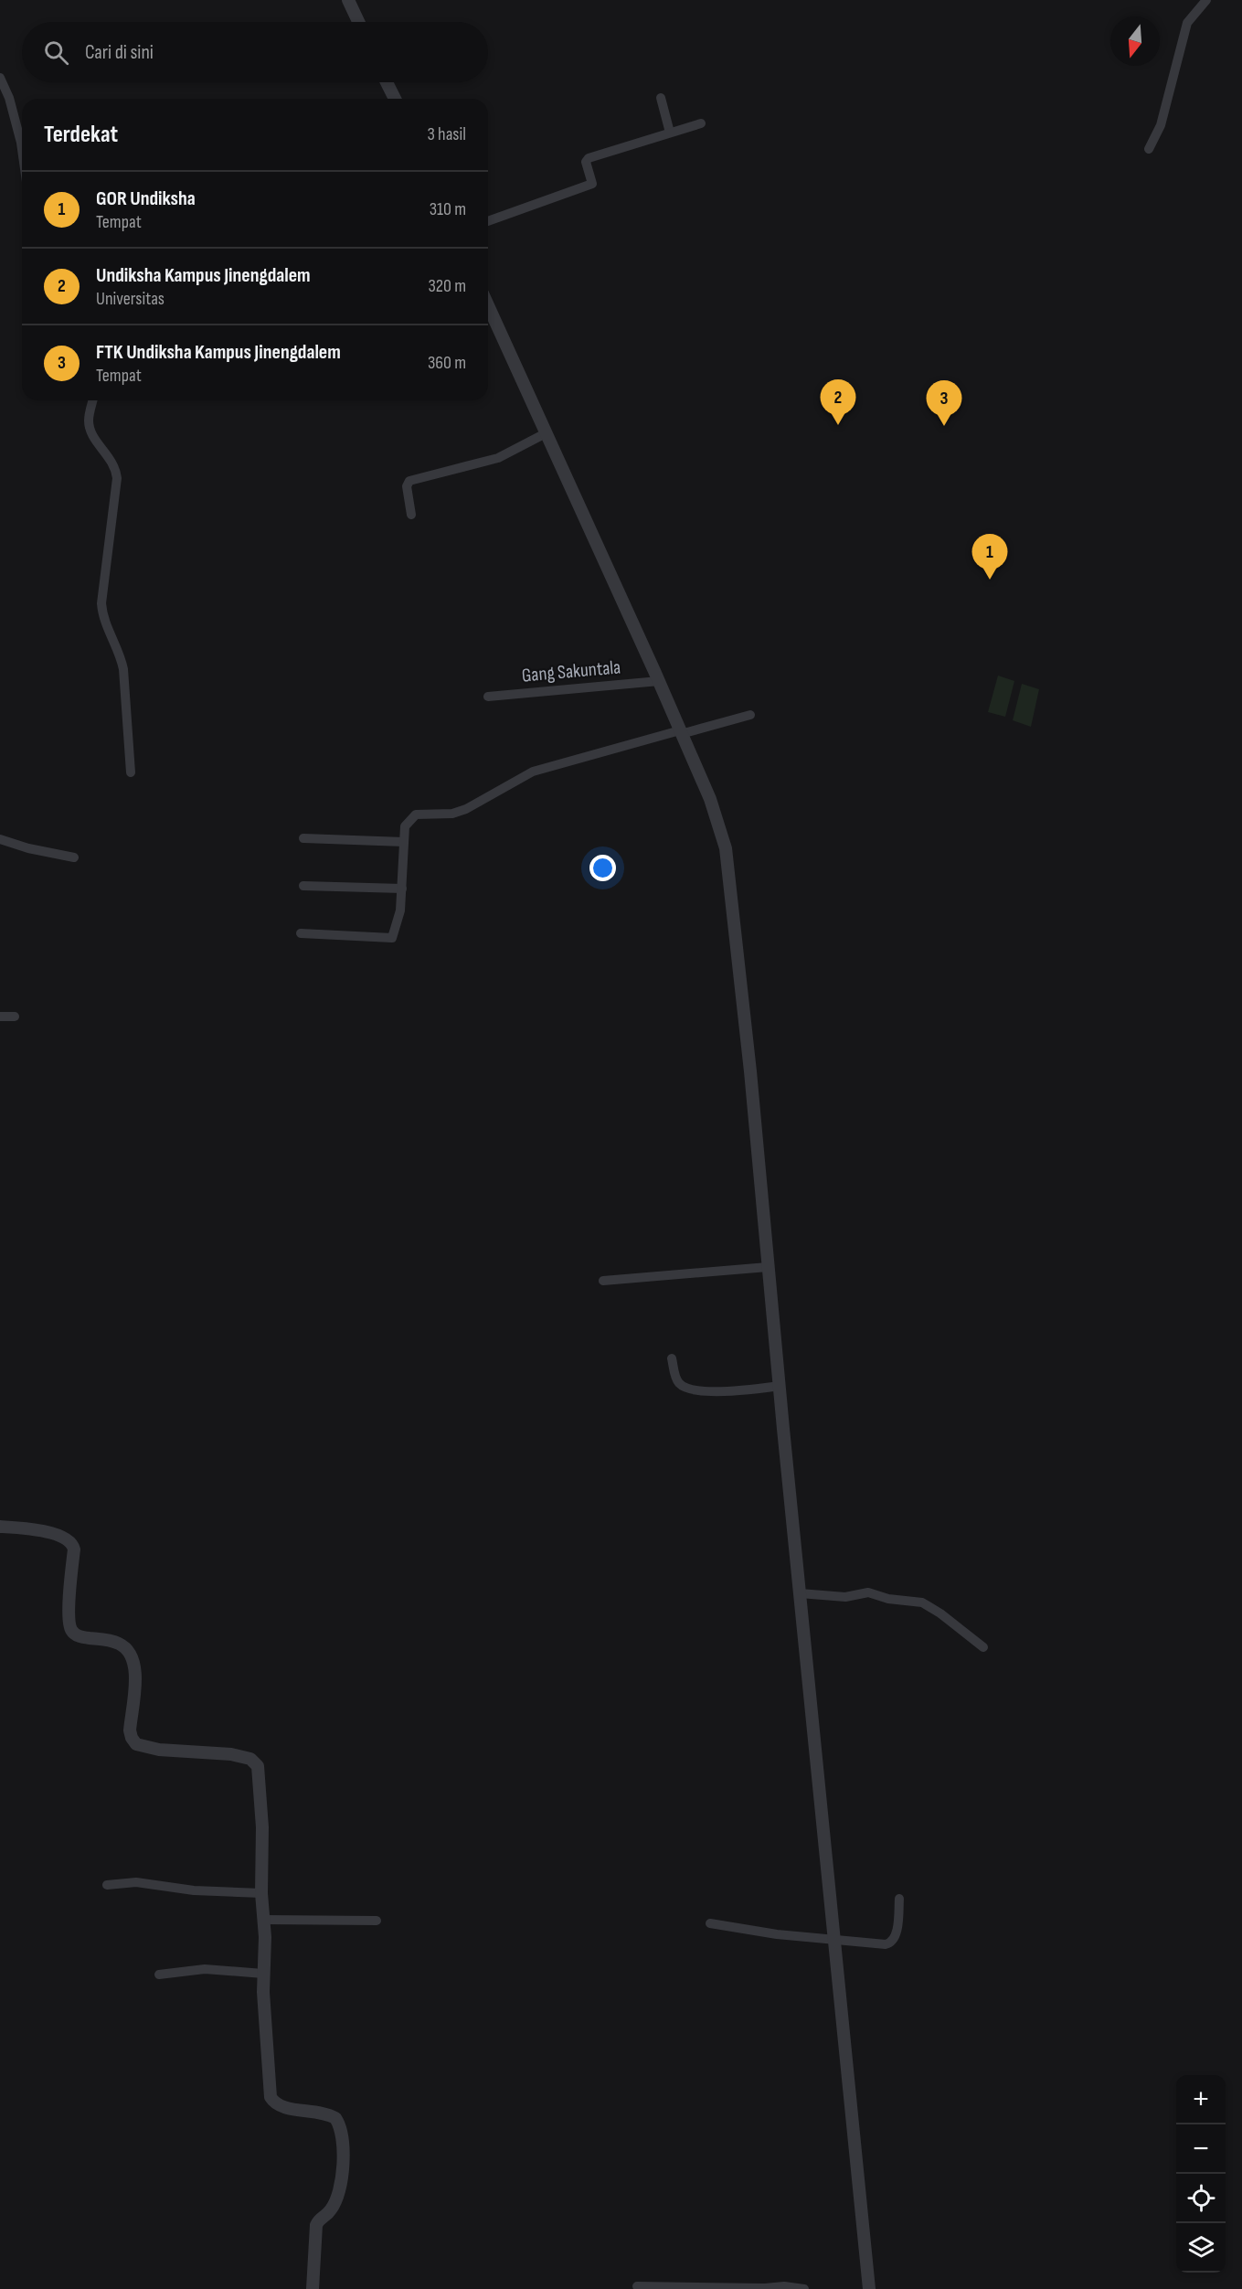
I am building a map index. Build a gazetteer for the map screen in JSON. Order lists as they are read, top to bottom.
{
  "streets": {
    "street": ["Gang Sakuntala"]
  },
  "north": "bottom",
  "page": {
    "search": "Cari di sini",
    "heading": ["Terdekat", "3 hasil"],
    "list": [
      {
        "mark": "1",
        "name": "GOR Undiksha",
        "note": "Tempat",
        "value": "310 m"
      },
      {
        "mark": "2",
        "name": "Undiksha Kampus Jinengdalem",
        "note": "Universitas",
        "value": "320 m"
      },
      {
        "mark": "3",
        "name": "FTK Undiksha Kampus Jinengdalem",
        "note": "Tempat",
        "value": "360 m"
      }
    ],
    "pins": ["2", "3", "1"],
    "map_buttons": ["+", "−"]
  }
}
